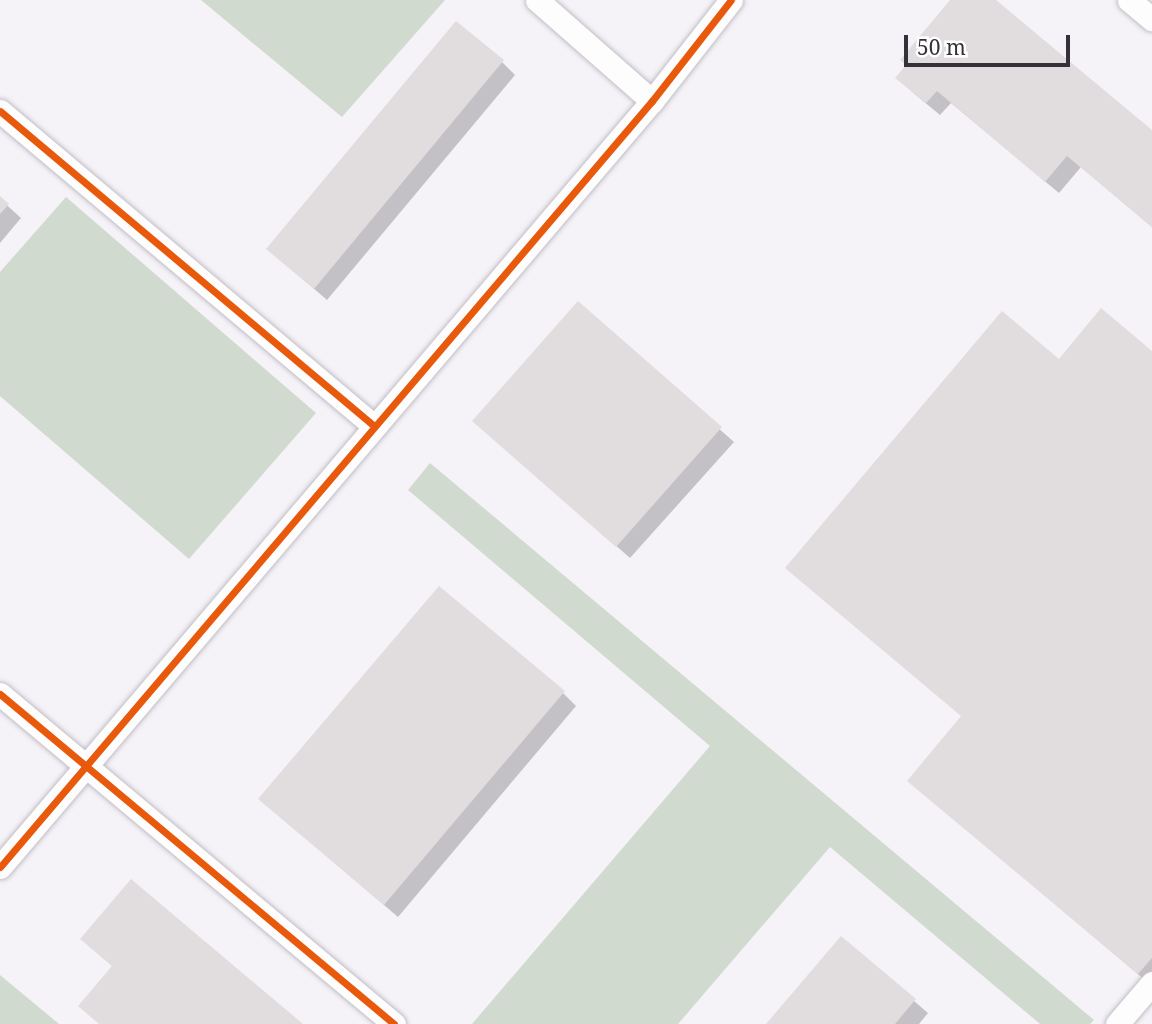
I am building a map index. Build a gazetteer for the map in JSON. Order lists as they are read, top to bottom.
{
  "scale_bar": "50 m"
}
